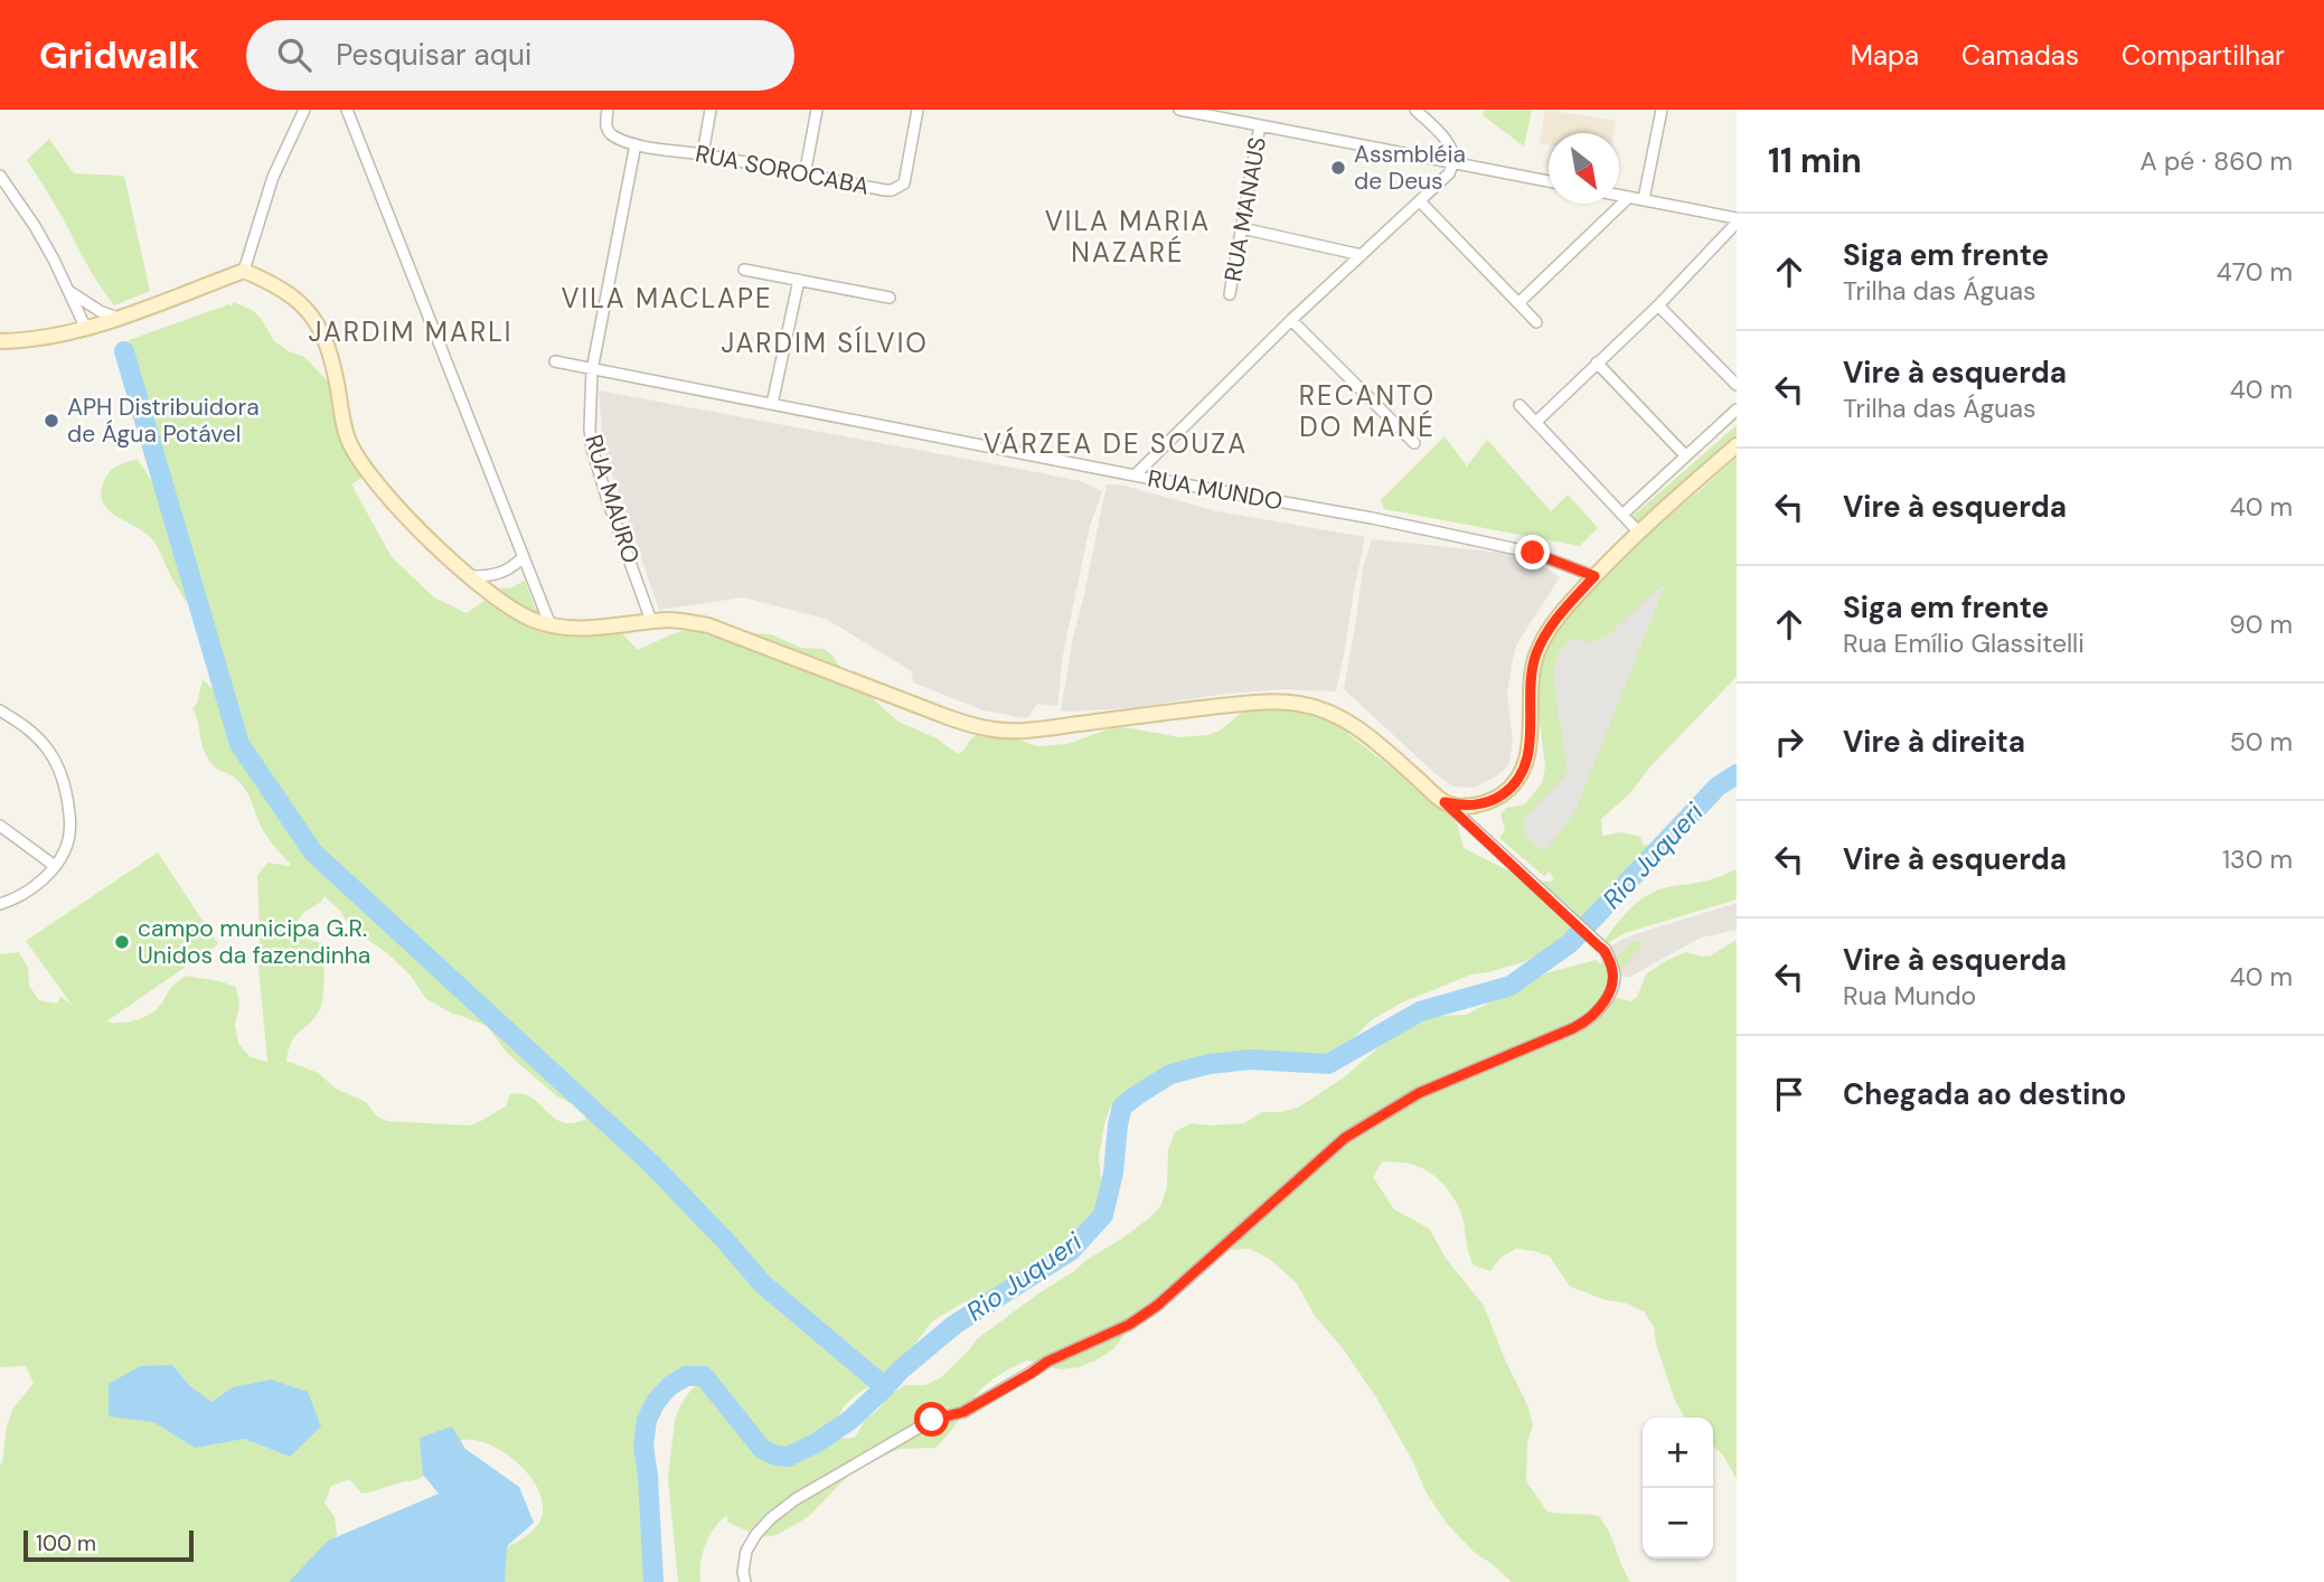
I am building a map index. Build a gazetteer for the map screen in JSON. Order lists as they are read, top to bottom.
{
  "streets": {
    "street": [
      "RUA SOROCABA",
      "RUA MANAUS",
      "RUA MUNDO",
      "RUA MAURO"
    ]
  },
  "crossings": [
    ["RUA SOROCABA", "RUA MAURO"],
    ["RUA MUNDO", "RUA MAURO"]
  ],
  "districts": [
    "VILA MARIA NAZARÉ",
    "VILA MACLAPE",
    "JARDIM MARLI",
    "JARDIM SÍLVIO",
    "RECANTO DO MANÉ",
    "VÁRZEA DE SOUZA"
  ],
  "water": ["Rio Juqueri"],
  "places": ["Assmbléia de Deus", "APH Distribuidora de Água Potável", "campo municipa G.R. Unidos da fazendinha"],
  "scale_bar": "100 m",
  "north": "bottom right",
  "page": {
    "header": "Gridwalk",
    "search": "Pesquisar aqui",
    "nav": ["Mapa", "Camadas", "Compartilhar"],
    "heading": ["11 min", "A pé · 860 m"],
    "list": [
      ["Siga em frente", "Trilha das Águas", "470 m"],
      ["Vire à esquerda", "Trilha das Águas", "40 m"],
      ["Vire à esquerda", "40 m"],
      ["Siga em frente", "Rua Emílio Glassitelli", "90 m"],
      ["Vire à direita", "50 m"],
      ["Vire à esquerda", "130 m"],
      ["Vire à esquerda", "Rua Mundo", "40 m"],
      "Chegada ao destino"
    ],
    "map_buttons": ["+", "−"],
    "scale": "100 m"
  }
}
